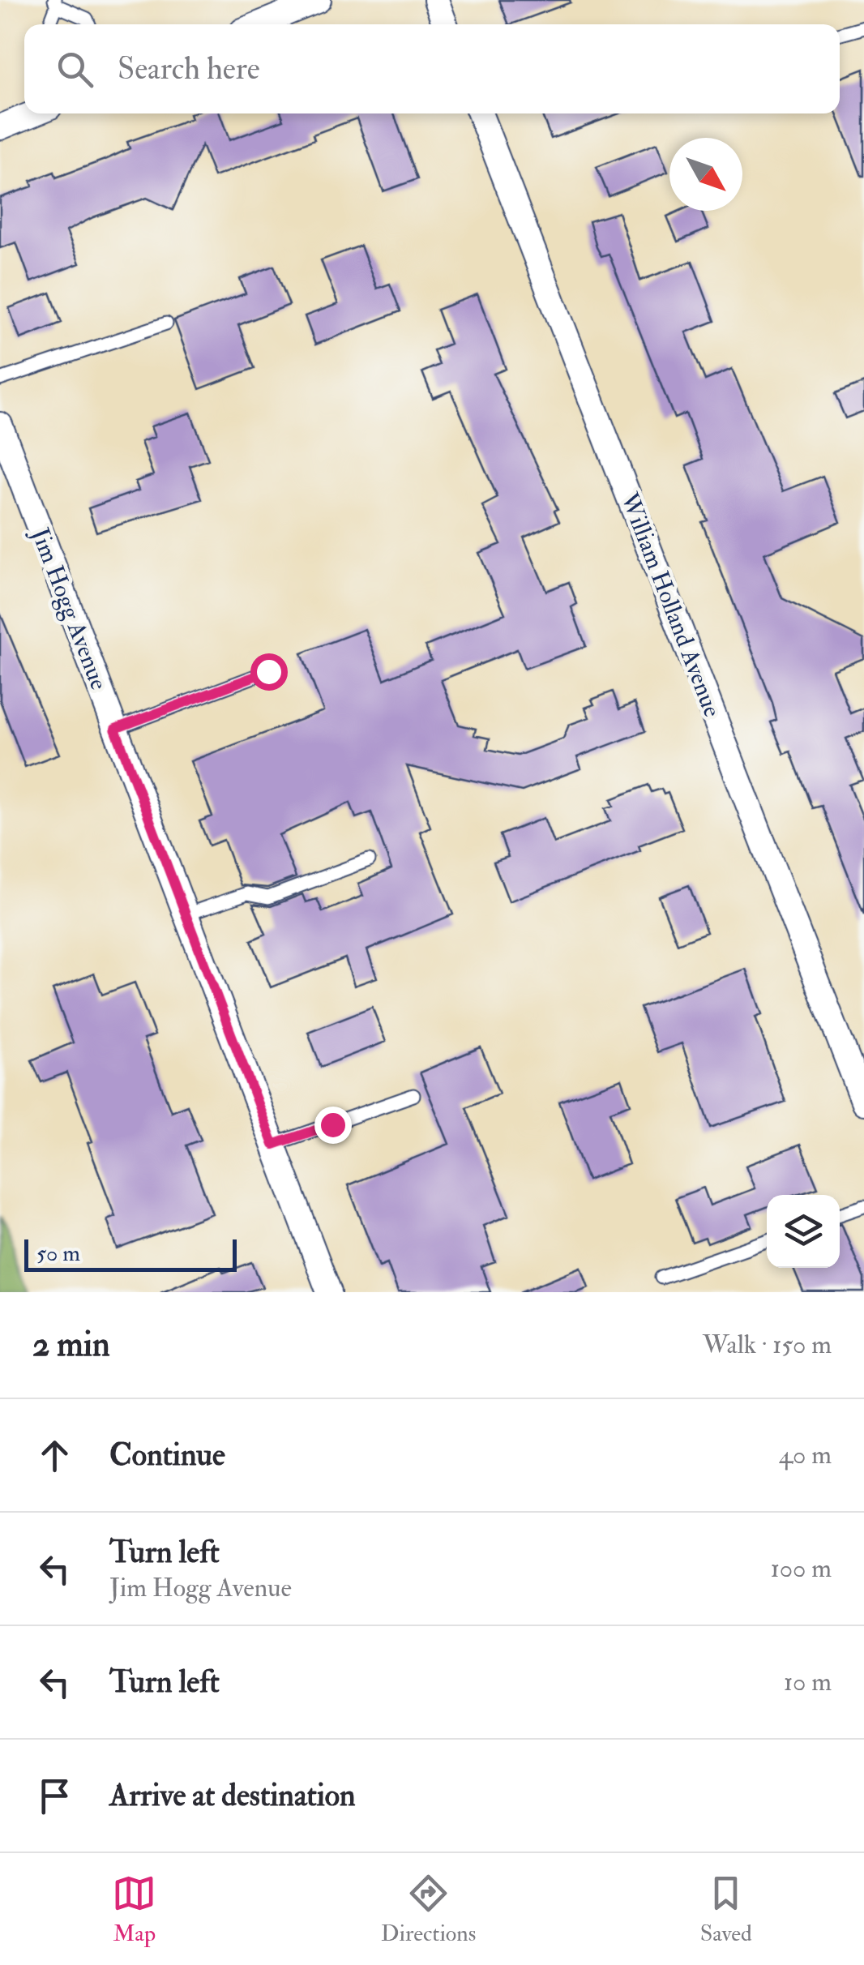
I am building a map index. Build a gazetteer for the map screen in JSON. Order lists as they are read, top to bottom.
{
  "streets": {
    "street": ["William Holland Avenue", "Jim Hogg Avenue"]
  },
  "scale_bar": "50 m",
  "north": "bottom right",
  "page": {
    "search": "Search here",
    "scale": "50 m",
    "heading": ["2 min", "Walk · 150 m"],
    "list": [
      ["Continue", "40 m"],
      ["Turn left", "Jim Hogg Avenue", "100 m"],
      ["Turn left", "10 m"],
      "Arrive at destination"
    ],
    "nav": ["Map", "Directions", "Saved"]
  }
}
